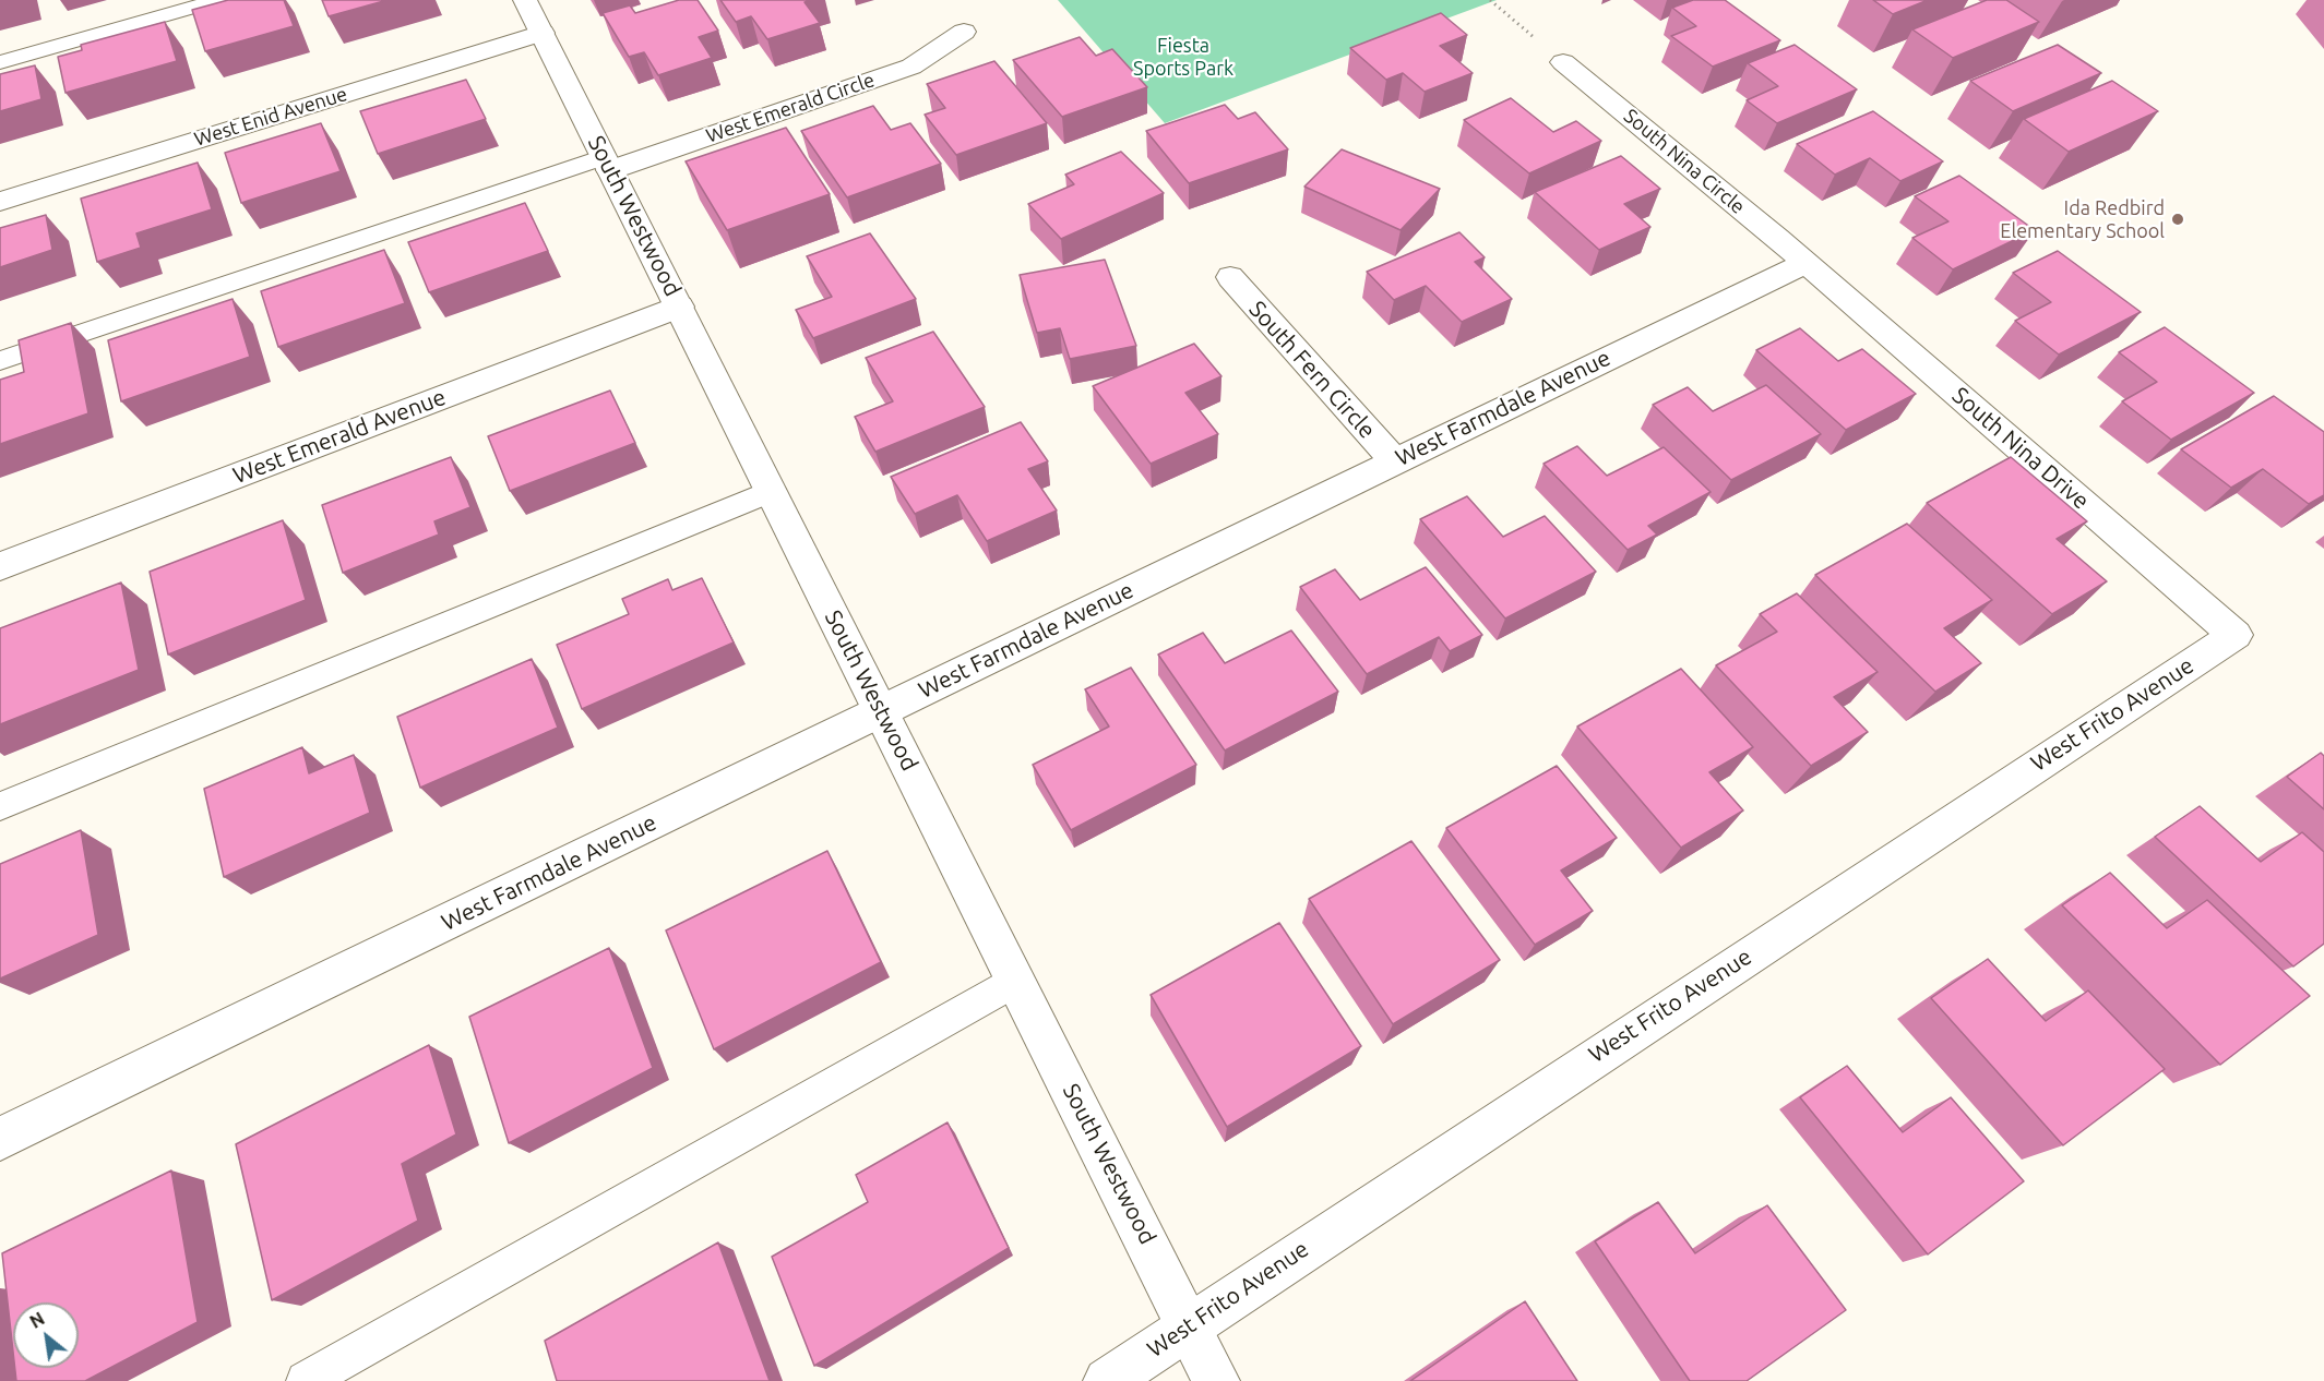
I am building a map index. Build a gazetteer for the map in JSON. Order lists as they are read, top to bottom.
{
  "streets": {
    "street": [
      "West Emerald Circle",
      "West Enid Avenue",
      "South Nina Circle",
      "South Westwood",
      "South Fern Circle",
      "West Farmdale Avenue",
      "West Emerald Avenue",
      "South Nina Drive",
      "West Frito Avenue"
    ]
  },
  "crossings": [
    ["West Emerald Circle", "South Westwood"],
    ["West Enid Avenue", "South Westwood"],
    ["South Nina Circle", "West Farmdale Avenue"],
    ["South Nina Circle", "South Nina Drive"],
    ["South Westwood", "West Farmdale Avenue"],
    ["South Westwood", "West Emerald Avenue"],
    ["South Westwood", "West Frito Avenue"],
    ["South Fern Circle", "West Farmdale Avenue"],
    ["West Farmdale Avenue", "South Nina Drive"],
    ["South Nina Drive", "West Frito Avenue"]
  ],
  "parks": ["Fiesta Sports Park"],
  "places": ["Ida Redbird Elementary School"],
  "north": "top left"
}
